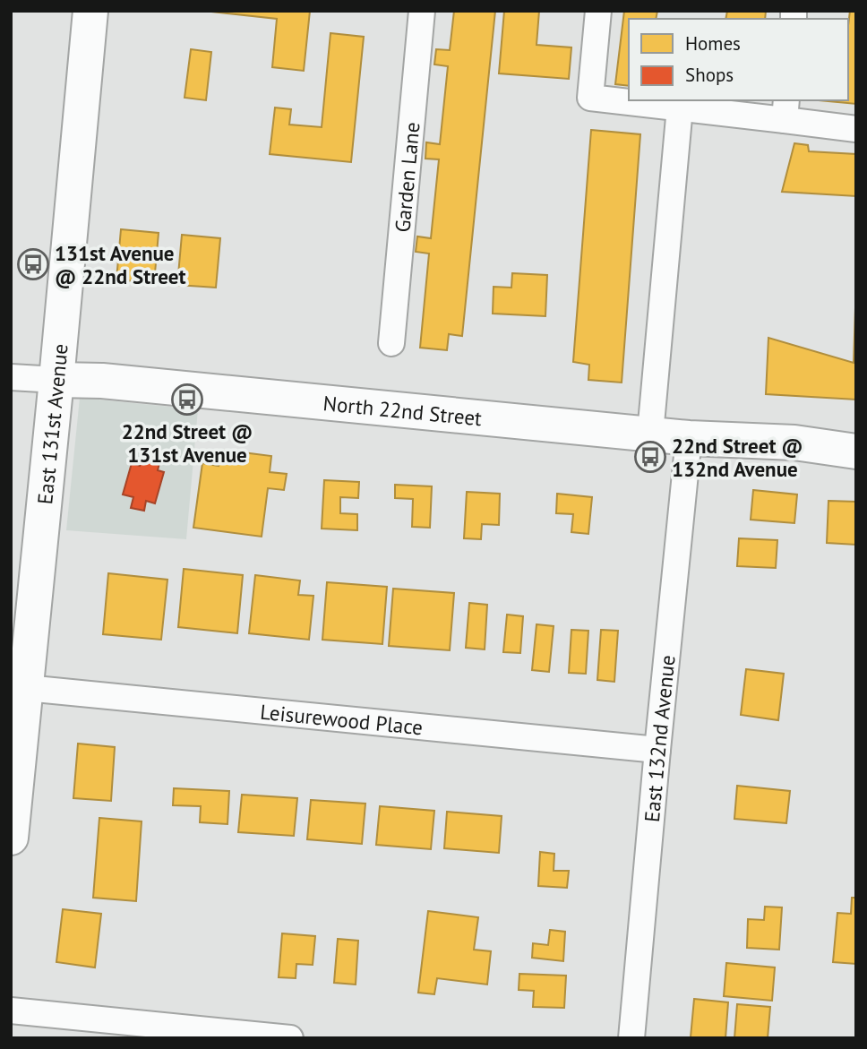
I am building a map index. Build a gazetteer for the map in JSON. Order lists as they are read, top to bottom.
{
  "streets": {
    "street": [
      "Garden Lane",
      "North 22nd Street",
      "East 131st Avenue",
      "Leisurewood Place",
      "East 132nd Avenue"
    ]
  },
  "crossings": [
    ["North 22nd Street", "East 131st Avenue"],
    ["North 22nd Street", "East 132nd Avenue"],
    ["East 131st Avenue", "Leisurewood Place"],
    ["Leisurewood Place", "East 132nd Avenue"]
  ],
  "places": {
    "bus stop": ["131st Avenue @ 22nd Street", "22nd Street @ 131st Avenue", "22nd Street @ 132nd Avenue"]
  },
  "legend": ["Homes", "Shops"]
}
